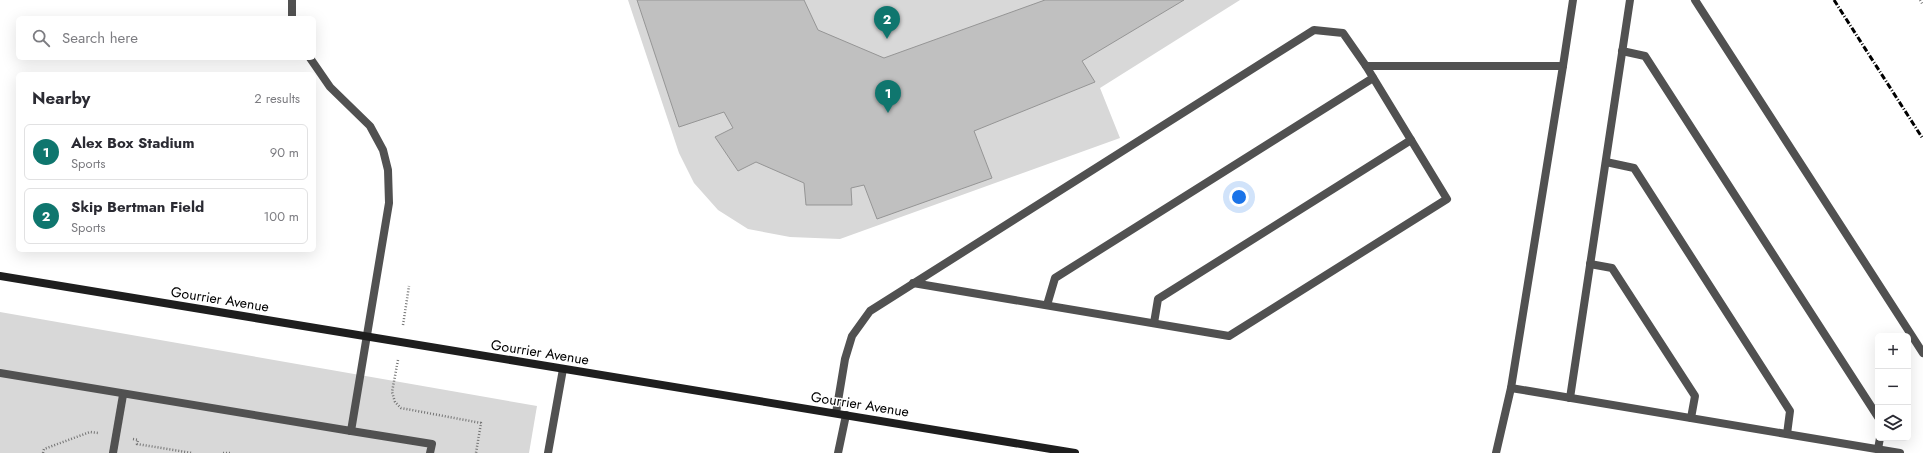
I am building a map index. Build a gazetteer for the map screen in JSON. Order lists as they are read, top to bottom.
{
  "streets": {
    "main road": ["Gourrier Avenue"]
  },
  "page": {
    "pins": ["2", "1"],
    "search": "Search here",
    "heading": ["Nearby", "2 results"],
    "list": [
      {
        "mark": "1",
        "name": "Alex Box Stadium",
        "note": "Sports",
        "value": "90 m"
      },
      {
        "mark": "2",
        "name": "Skip Bertman Field",
        "note": "Sports",
        "value": "100 m"
      }
    ],
    "map_buttons": ["+", "−"]
  }
}
